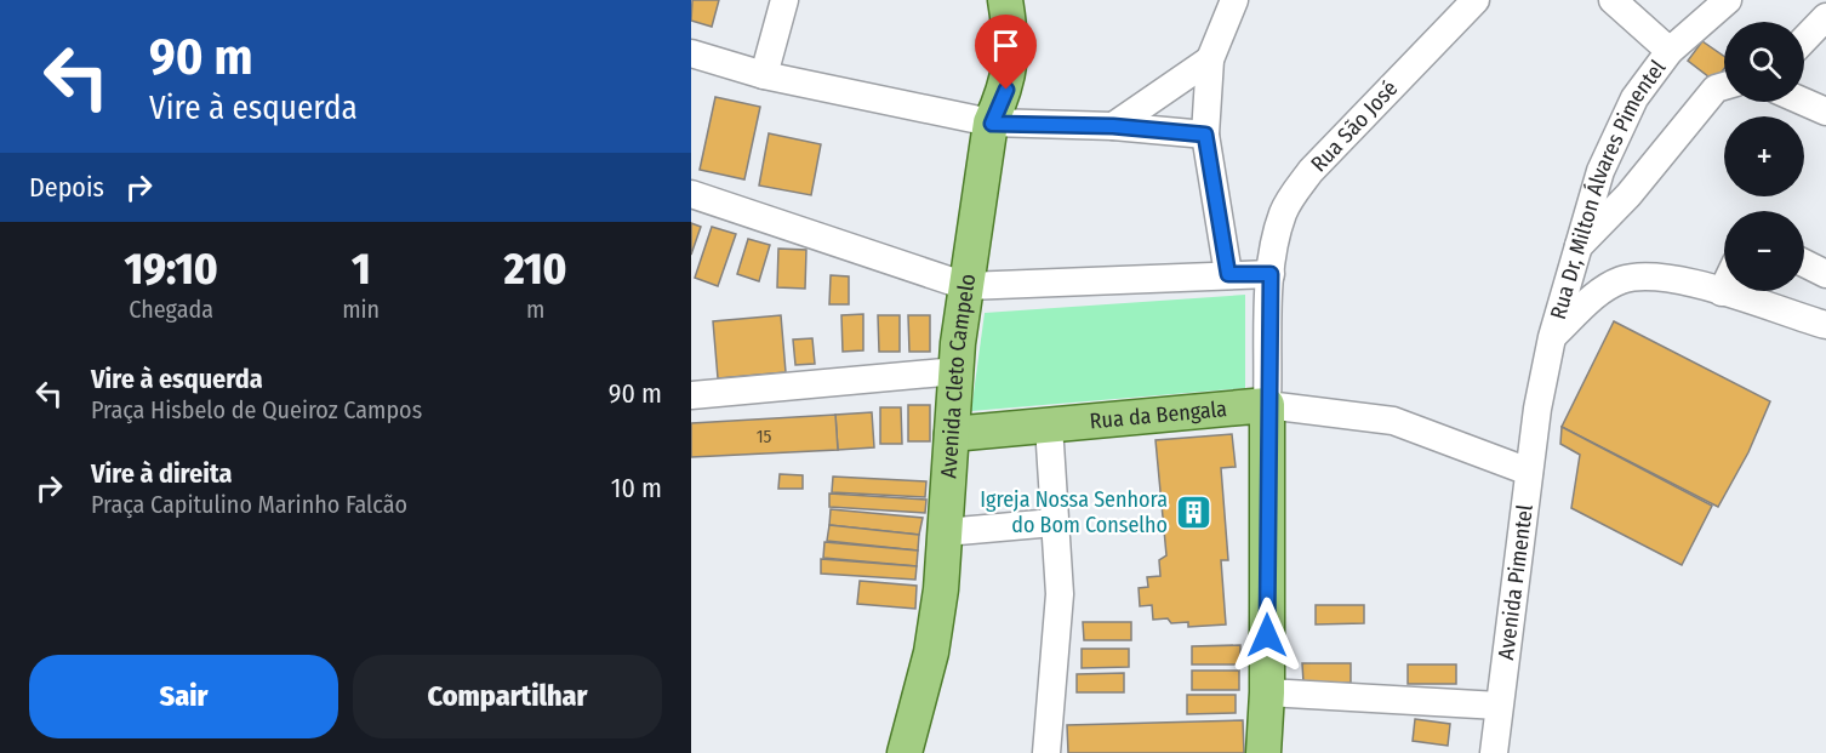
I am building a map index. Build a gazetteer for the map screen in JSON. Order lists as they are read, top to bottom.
{
  "streets": {
    "main road": ["Avenida Cleto Campelo", "Rua da Bengala"],
    "street": ["Rua São José", "Rua Dr, Milton Álvares Pimentel", "Avenida Pimentel"]
  },
  "crossings": [
    ["Rua São José", "Rua da Bengala"],
    ["Rua Dr, Milton Álvares Pimentel", "Avenida Pimentel"],
    ["Avenida Cleto Campelo", "Rua da Bengala"],
    ["Rua da Bengala", "Avenida Pimentel"]
  ],
  "places": {
    "building": ["Igreja Nossa Senhora do Bom Conselho"]
  },
  "house_numbers": ["15"],
  "page": {
    "turn": ["90 m", "Vire à esquerda"],
    "map_buttons": ["+", "−"],
    "then": "Depois",
    "eta": [
      "19:10",
      "Chegada",
      "1",
      "min",
      "210",
      "m"
    ],
    "list": [
      {
        "name": "Vire à esquerda",
        "note": "Praça Hisbelo de Queiroz Campos",
        "value": "90 m"
      },
      {
        "name": "Vire à direita",
        "note": "Praça Capitulino Marinho Falcão",
        "value": "10 m"
      }
    ],
    "buttons": ["Sair", "Compartilhar"]
  }
}
